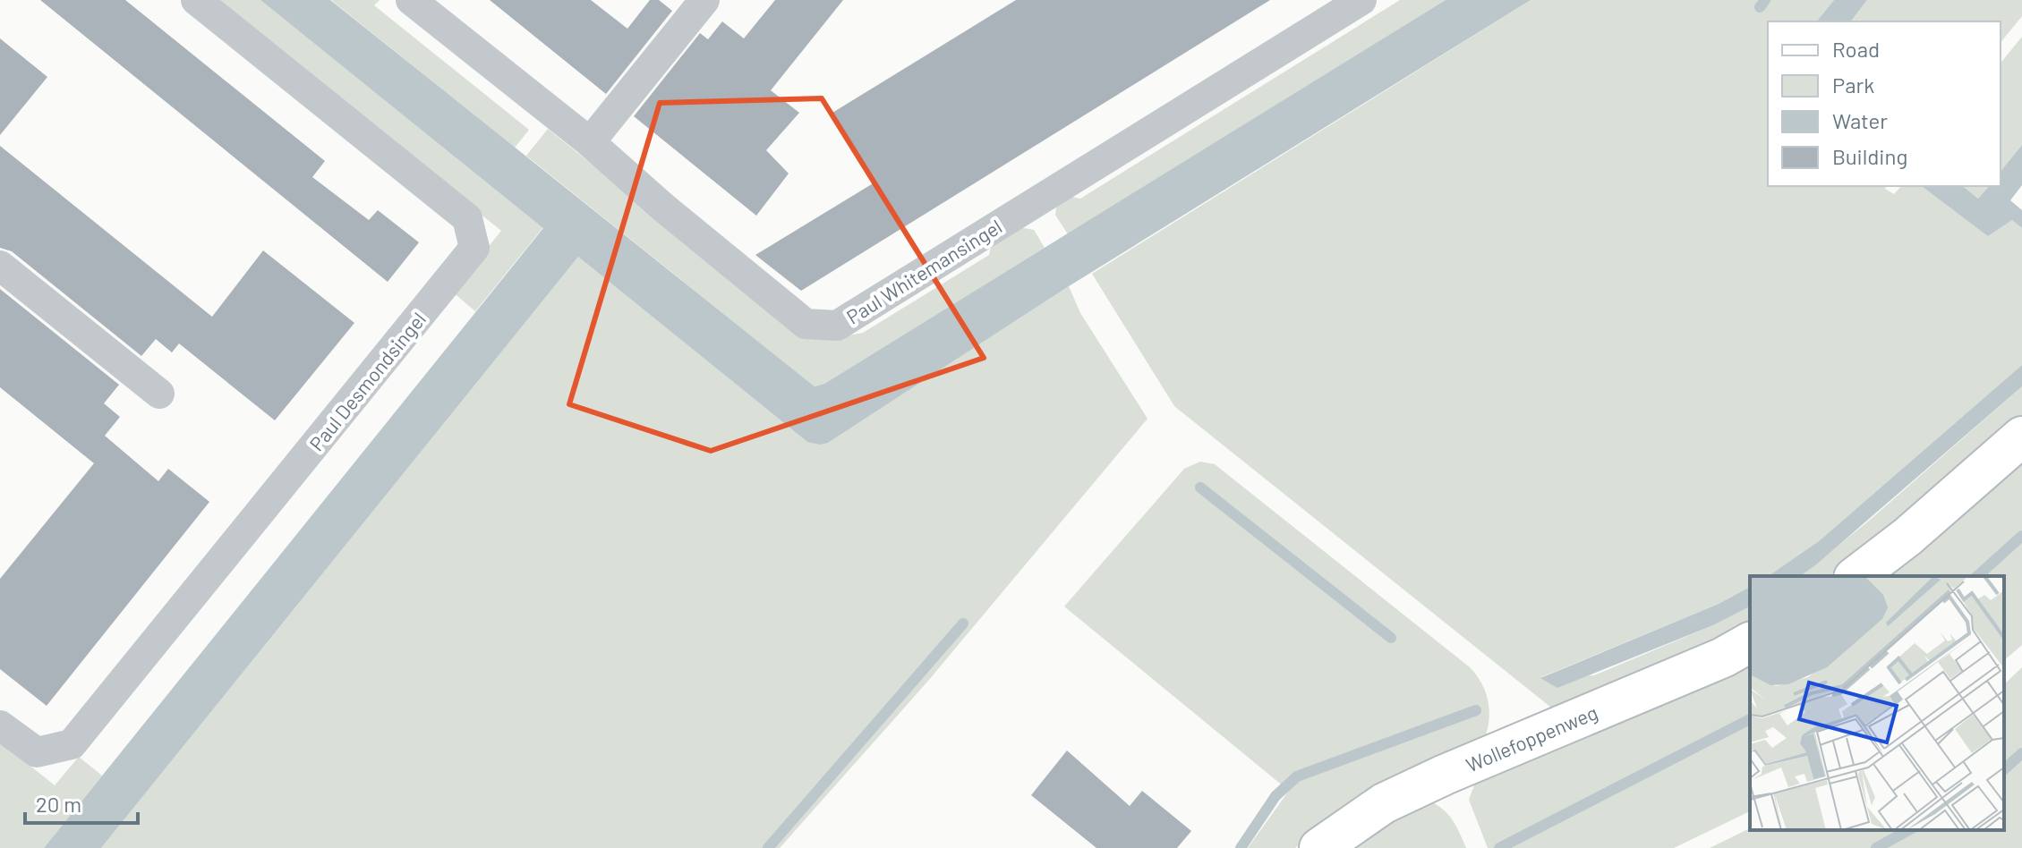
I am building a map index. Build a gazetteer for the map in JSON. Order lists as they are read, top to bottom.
{
  "streets": {
    "street": ["Paul Whitemansingel", "Paul Desmondsingel", "Wollefoppenweg"]
  },
  "legend": [
    "Road",
    "Park",
    "Water",
    "Building"
  ],
  "scale_bar": "20 m"
}
